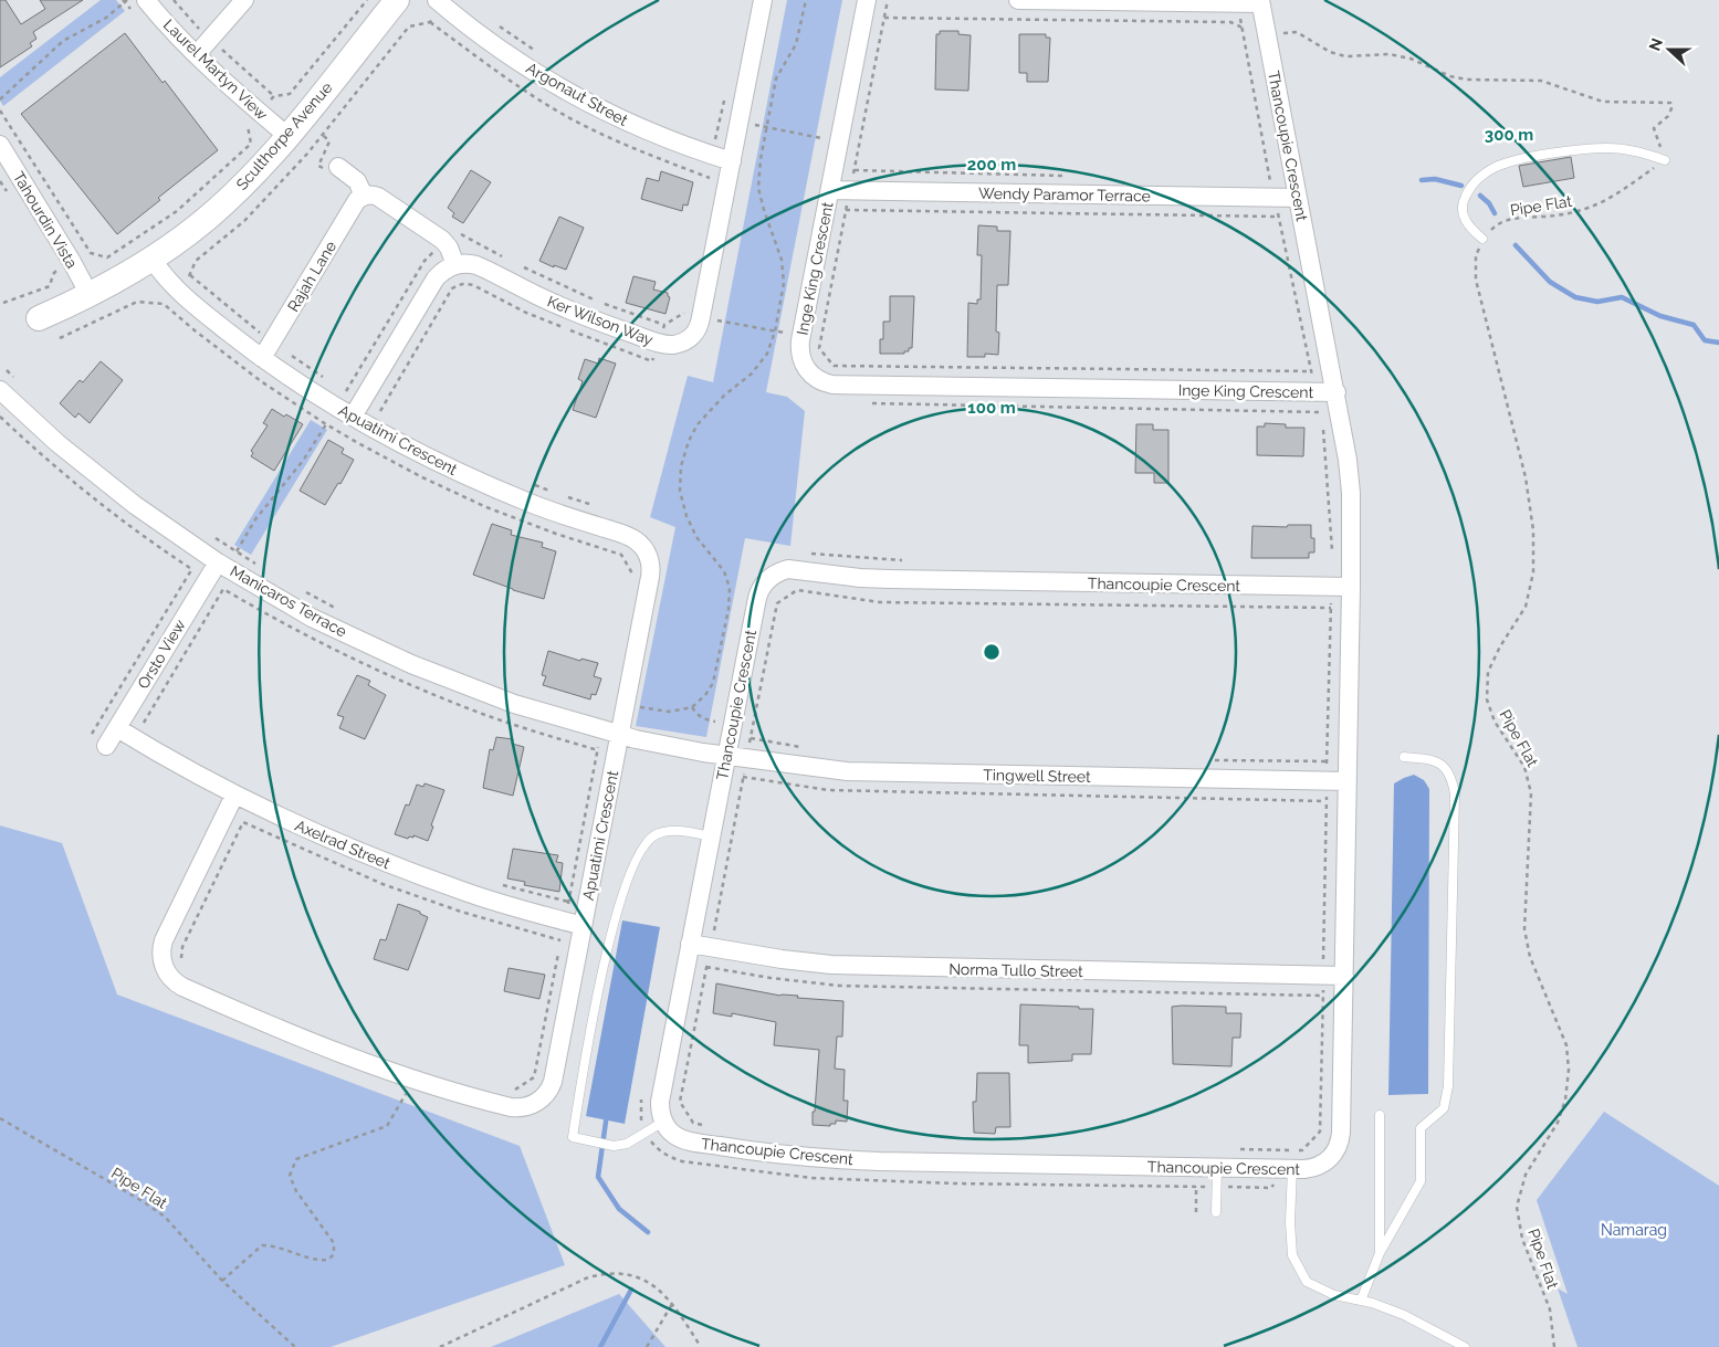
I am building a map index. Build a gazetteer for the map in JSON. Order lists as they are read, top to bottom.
{
  "streets": {
    "street": [
      "Laurel Martyn View",
      "Argonaut Street",
      "Sculthorpe Avenue",
      "Thancoupie Crescent",
      "Wendy Paramor Terrace",
      "Tahourdin Vista",
      "Inge King Crescent",
      "Rajah Lane",
      "Ker Wilson Way",
      "Apuatimi Crescent",
      "Manicaros Terrace",
      "Orsto View",
      "Tingwell Street",
      "Axelrad Street",
      "Norma Tullo Street"
    ],
    "path": ["Pipe Flat"]
  },
  "crossings": [
    ["Laurel Martyn View", "Sculthorpe Avenue"],
    ["Argonaut Street", "Ker Wilson Way"],
    ["Sculthorpe Avenue", "Tahourdin Vista"],
    ["Sculthorpe Avenue", "Apuatimi Crescent"],
    ["Thancoupie Crescent", "Wendy Paramor Terrace"],
    ["Thancoupie Crescent", "Inge King Crescent"],
    ["Thancoupie Crescent", "Manicaros Terrace"],
    ["Thancoupie Crescent", "Tingwell Street"],
    ["Thancoupie Crescent", "Norma Tullo Street"],
    ["Wendy Paramor Terrace", "Inge King Crescent"],
    ["Rajah Lane", "Apuatimi Crescent"],
    ["Apuatimi Crescent", "Manicaros Terrace"],
    ["Apuatimi Crescent", "Axelrad Street"],
    ["Manicaros Terrace", "Orsto View"],
    ["Manicaros Terrace", "Tingwell Street"],
    ["Orsto View", "Axelrad Street"]
  ],
  "parks": ["Namarag"],
  "north": "left",
  "rings": ["300 m", "200 m", "100 m"]
}
